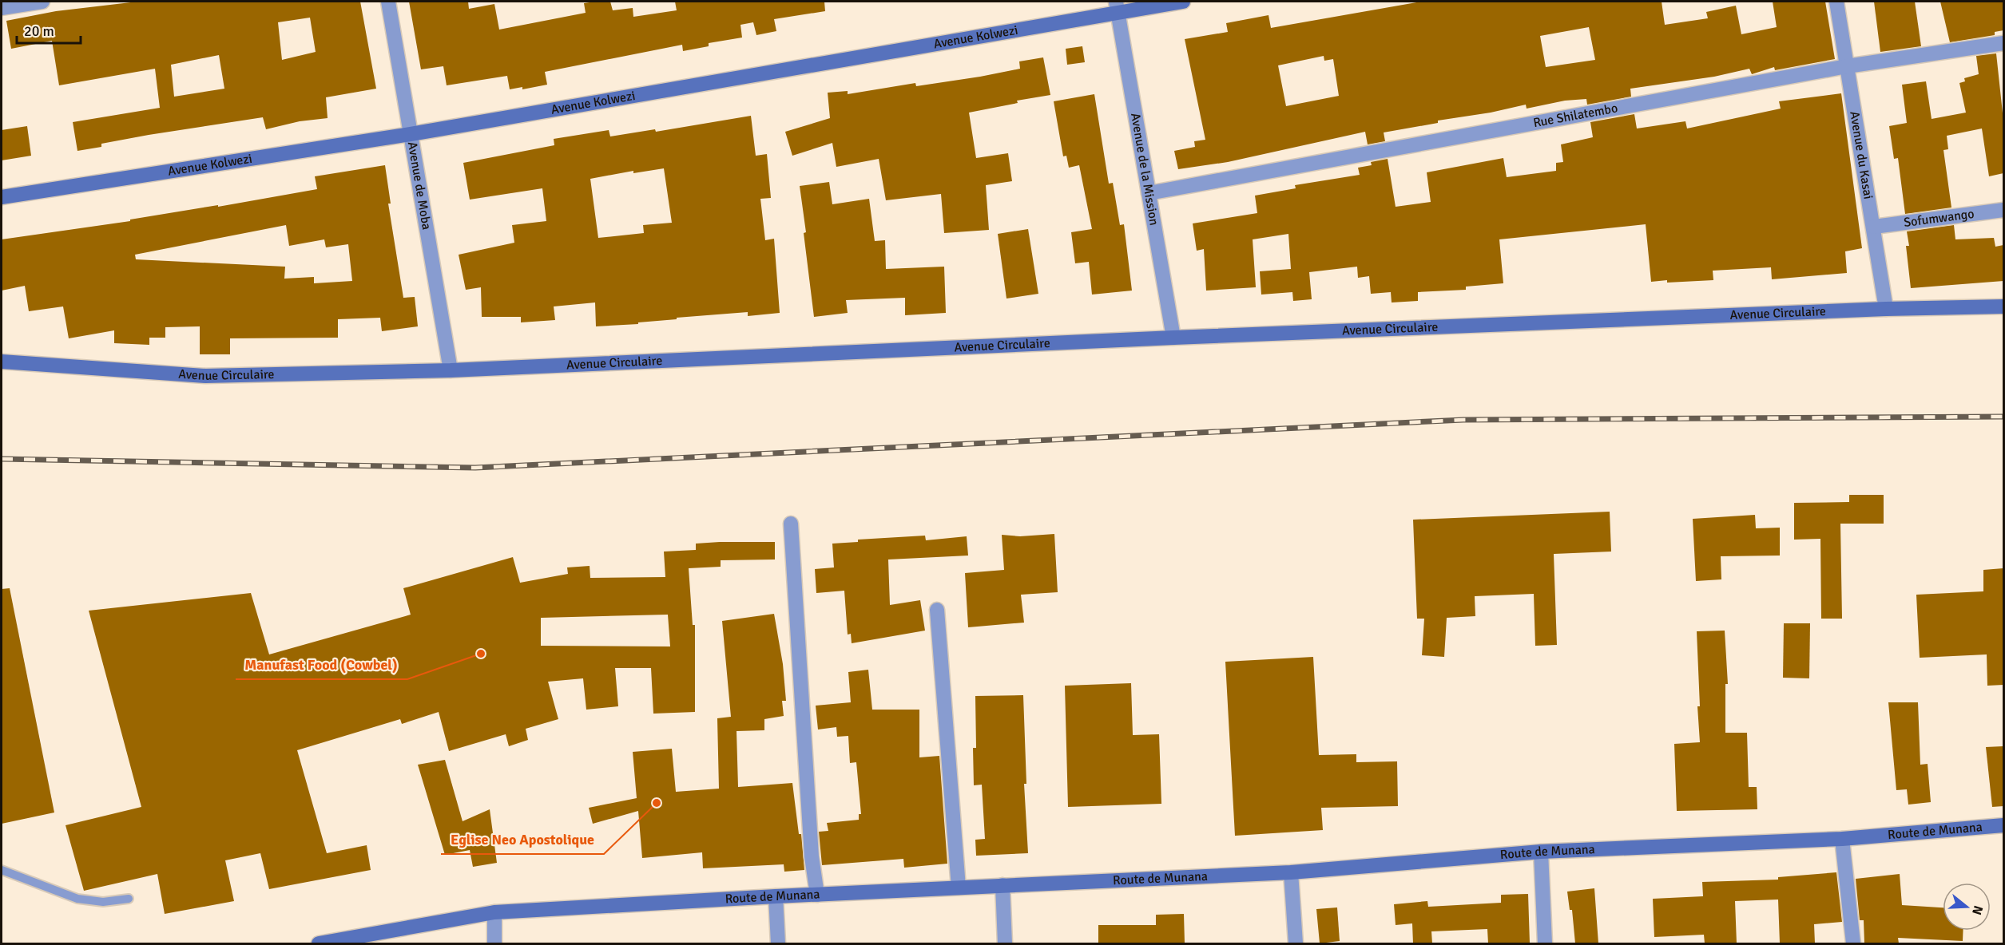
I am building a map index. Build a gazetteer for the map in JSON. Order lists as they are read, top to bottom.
{
  "streets": {
    "street": [
      "Avenue Kolwezi",
      "Rue Shilatembo",
      "Avenue du Kasai",
      "Avenue de la Mission",
      "Avenue de Moba",
      "Sofumwango",
      "Avenue Circulaire",
      "Route de Munana"
    ]
  },
  "crossings": [
    ["Avenue Kolwezi", "Avenue de la Mission"],
    ["Avenue Kolwezi", "Avenue de Moba"],
    ["Rue Shilatembo", "Avenue du Kasai"],
    ["Rue Shilatembo", "Avenue de la Mission"],
    ["Avenue du Kasai", "Sofumwango"],
    ["Avenue du Kasai", "Avenue Circulaire"],
    ["Avenue de la Mission", "Avenue Circulaire"],
    ["Avenue de Moba", "Avenue Circulaire"]
  ],
  "places": ["Manufast Food (Cowbel)", "Eglise Neo Apostolique"],
  "scale_bar": "20 m",
  "north": "right"
}
